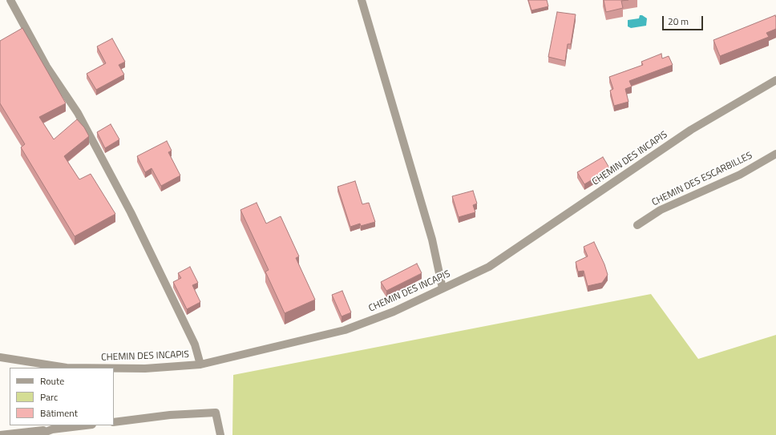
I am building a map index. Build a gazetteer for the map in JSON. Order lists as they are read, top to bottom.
{
  "streets": {
    "street": ["CHEMIN DES INCAPIS", "CHEMIN DES ESCARBILLES"]
  },
  "legend": ["Route", "Parc", "Bâtiment"],
  "scale_bar": "20 m"
}
